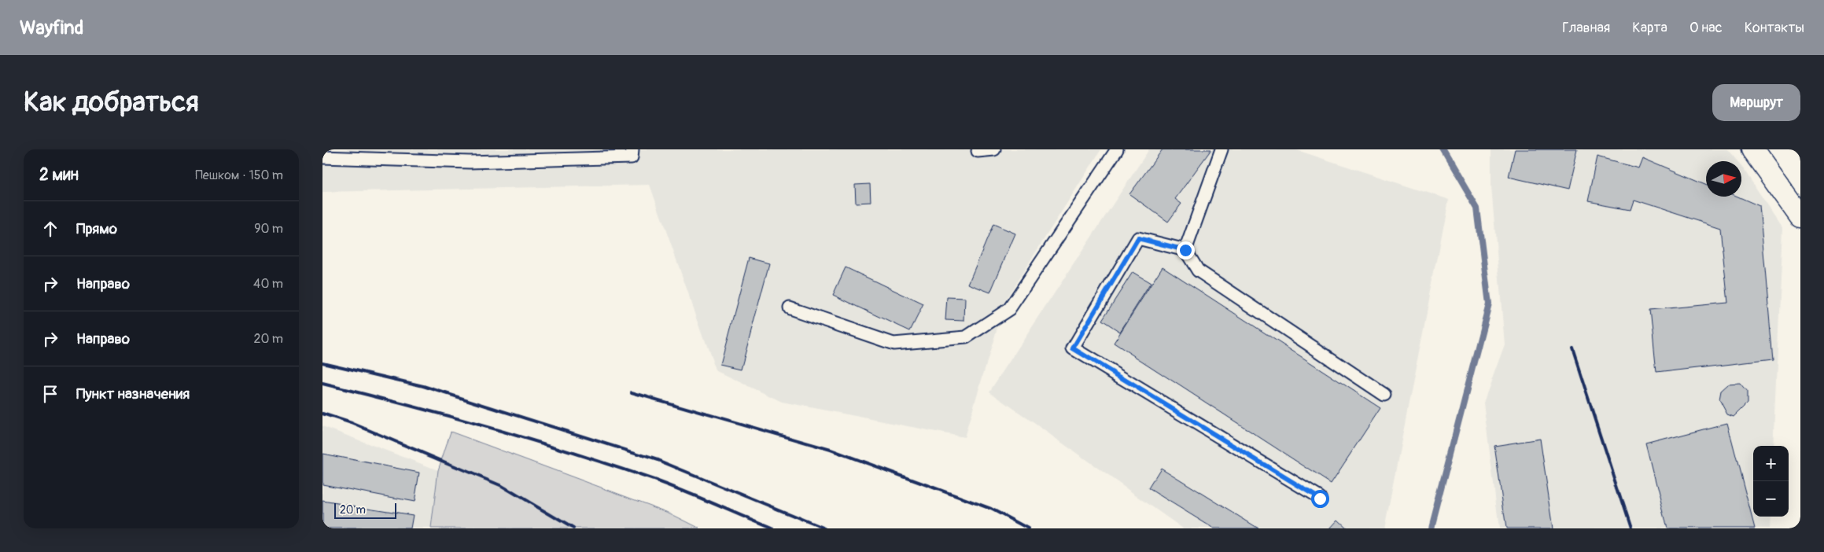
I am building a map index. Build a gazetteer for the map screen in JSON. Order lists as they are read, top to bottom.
{
  "scale_bar": "20 m",
  "north": "right",
  "page": {
    "header": "Wayfind",
    "nav": [
      "Главная",
      "Карта",
      "О нас",
      "Контакты"
    ],
    "buttons": "Маршрут",
    "title": "Как добраться",
    "heading": ["2 мин", "Пешком · 150 m"],
    "list": [
      ["Прямо", "90 m"],
      ["Направо", "40 m"],
      ["Направо", "20 m"],
      "Пункт назначения"
    ],
    "map_buttons": ["+", "−"],
    "scale": "20 m"
  }
}
